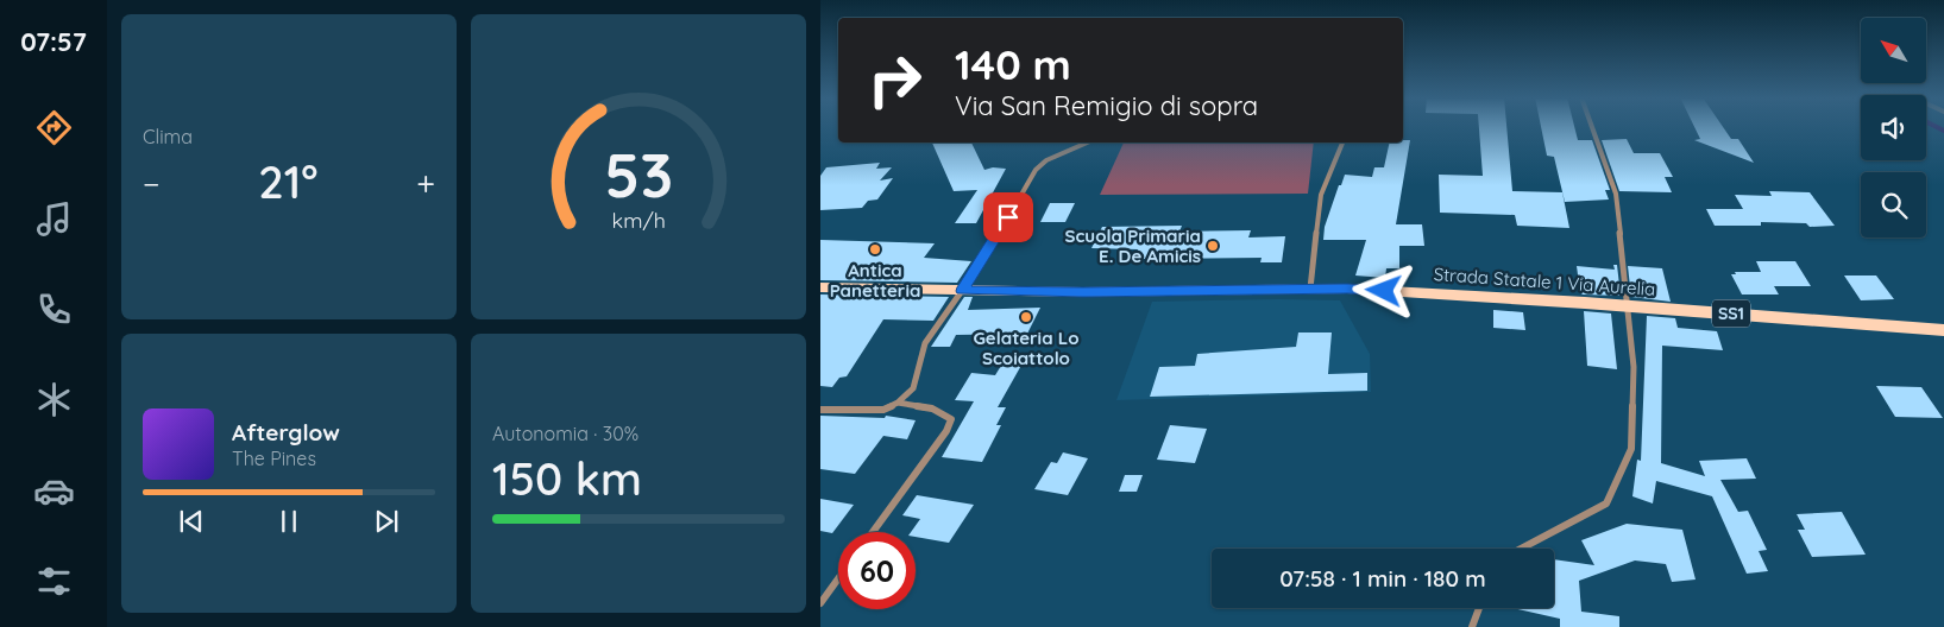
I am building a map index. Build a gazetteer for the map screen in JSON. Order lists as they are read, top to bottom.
{
  "streets": {
    "main road": ["Strada Statale 1 Via Aurelia", "SS1"]
  },
  "places": ["Scuola Primaria E. De Amicis", "Antica Panetteria", "Gelateria Lo Scoiattolo"],
  "north": "top left",
  "page": {
    "tabs": "07:57",
    "tile": [
      "Clima",
      ["Autonomia · 30%", "150 km"]
    ],
    "turn": ["140 m", "Via San Remigio di sopra"],
    "heat": ["−", "21°", "+"],
    "song": ["Afterglow", "The Pines"],
    "limit": "60",
    "trip": "07:58 · 1 min · 180 m",
    "gauge": ["53", "km/h"]
  }
}
